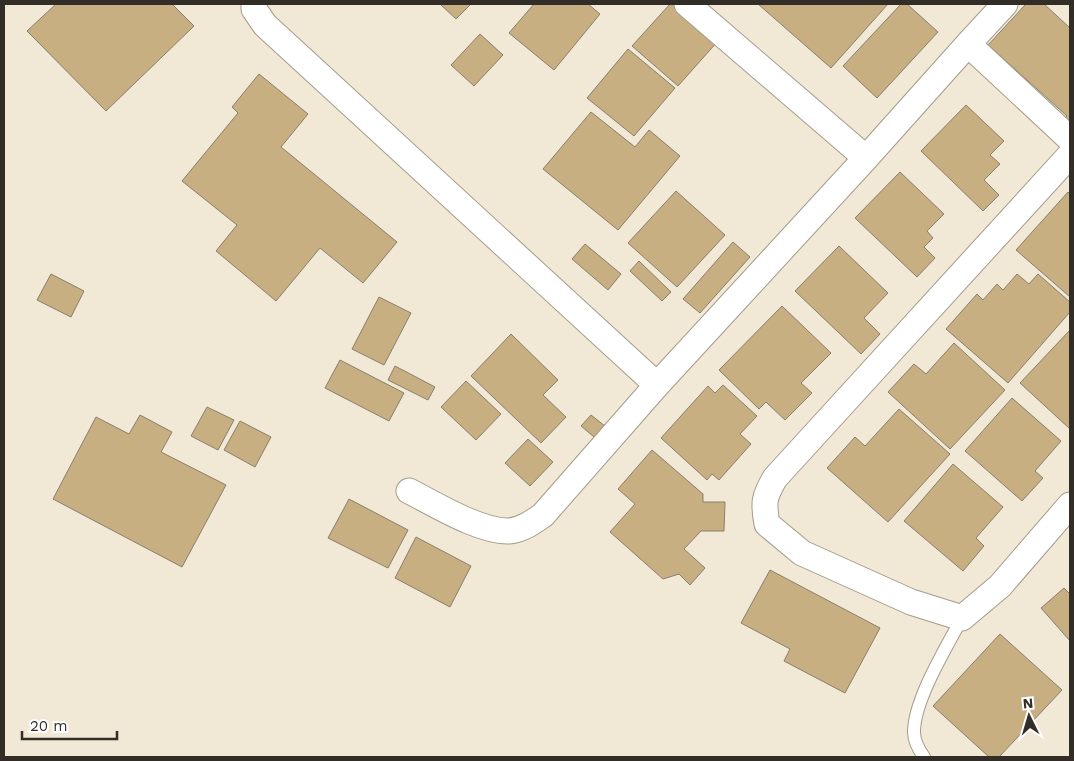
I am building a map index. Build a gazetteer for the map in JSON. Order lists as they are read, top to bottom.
{
  "scale_bar": "20 m",
  "north": "top"
}
